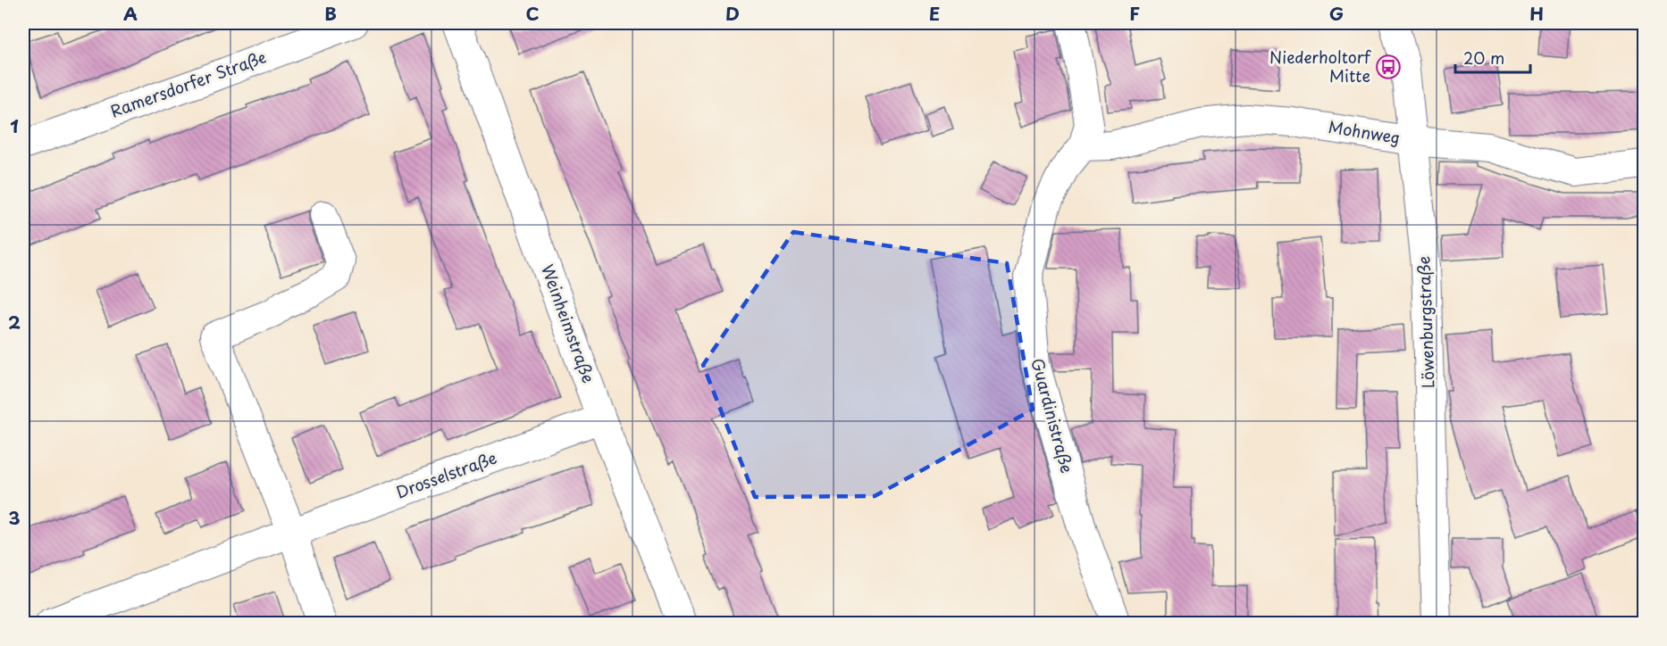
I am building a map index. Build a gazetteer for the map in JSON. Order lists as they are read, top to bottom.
{
  "streets": {
    "street": [
      "Ramersdorfer Straße",
      "Mohnweg",
      "Löwenburgstraße",
      "Weinheimstraße",
      "Guardinistraße",
      "Drosselstraße"
    ]
  },
  "crossings": [
    ["Mohnweg", "Löwenburgstraße"],
    ["Mohnweg", "Guardinistraße"],
    ["Weinheimstraße", "Drosselstraße"]
  ],
  "places": {
    "bus stop": ["Niederholtorf Mitte"]
  },
  "scale_bar": "20 m",
  "grid": {
    "columns": [
      "A",
      "B",
      "C",
      "D",
      "E",
      "F",
      "G",
      "H"
    ],
    "rows": ["1", "2", "3"]
  }
}
